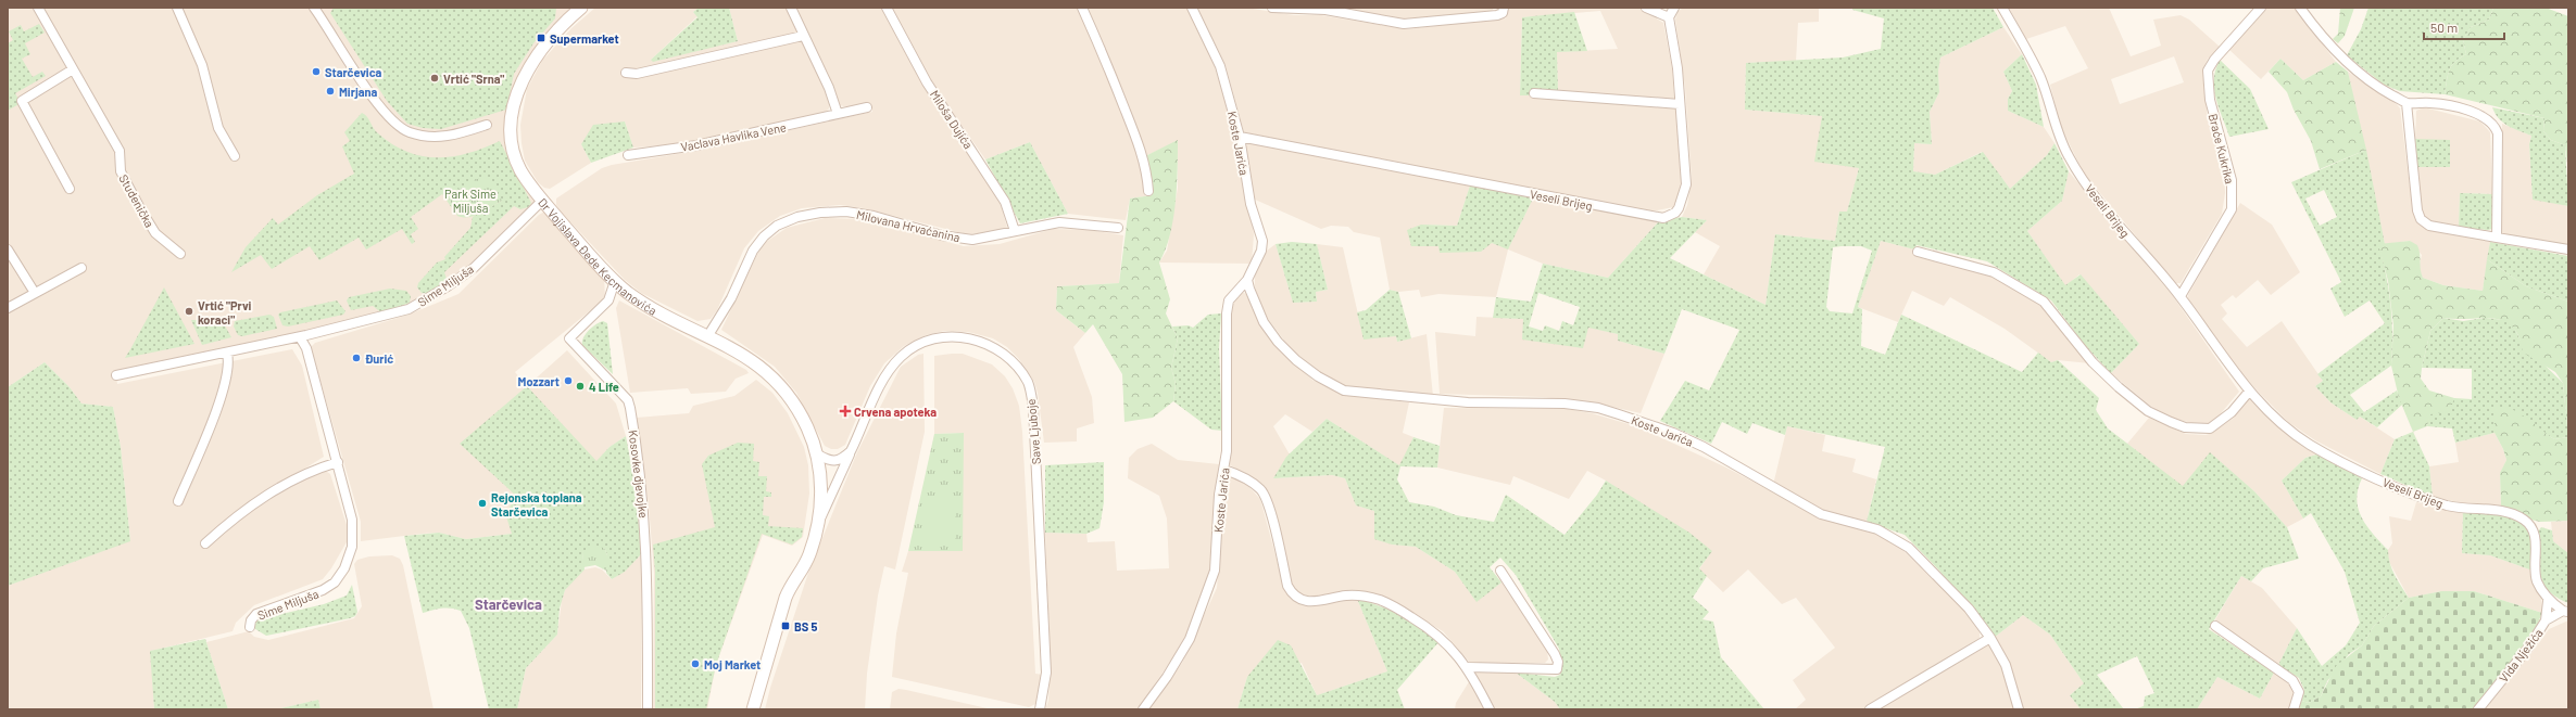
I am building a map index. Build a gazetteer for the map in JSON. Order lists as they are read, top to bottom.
{
  "streets": {
    "street": [
      "Miloša Dujića",
      "Vaclava Havlika Vene",
      "Koste Jarića",
      "Braće Kukrika",
      "Veseli Brijeg",
      "Studenička",
      "Milovana Hrvaćanina",
      "Dr Vojislava Đede Kecmanovića",
      "Sime Miljuša",
      "Save Ljuboje",
      "Kosovke djevojke",
      "Vida Nježića"
    ]
  },
  "crossings": [
    ["Miloša Dujića", "Milovana Hrvaćanina"],
    ["Koste Jarića", "Veseli Brijeg"],
    ["Braće Kukrika", "Veseli Brijeg"],
    ["Veseli Brijeg", "Vida Nježića"],
    ["Milovana Hrvaćanina", "Dr Vojislava Đede Kecmanovića"],
    ["Dr Vojislava Đede Kecmanovića", "Sime Miljuša"],
    ["Dr Vojislava Đede Kecmanovića", "Save Ljuboje"],
    ["Dr Vojislava Đede Kecmanovića", "Kosovke djevojke"]
  ],
  "districts": ["Starčevica"],
  "parks": ["Park Sime Miljuša"],
  "places": {
    "transit": ["Supermarket", "BS 5"],
    "other": [
      "Starčevica",
      "Vrtić \"Srna\"",
      "Mirjana",
      "Vrtić \"Prvi koraci\"",
      "Đurić",
      "Mozzart",
      "4 Life",
      "Rejonska toplana Starčevica",
      "Moj Market"
    ],
    "health": ["Crvena apoteka"]
  },
  "scale_bar": "50 m"
}
